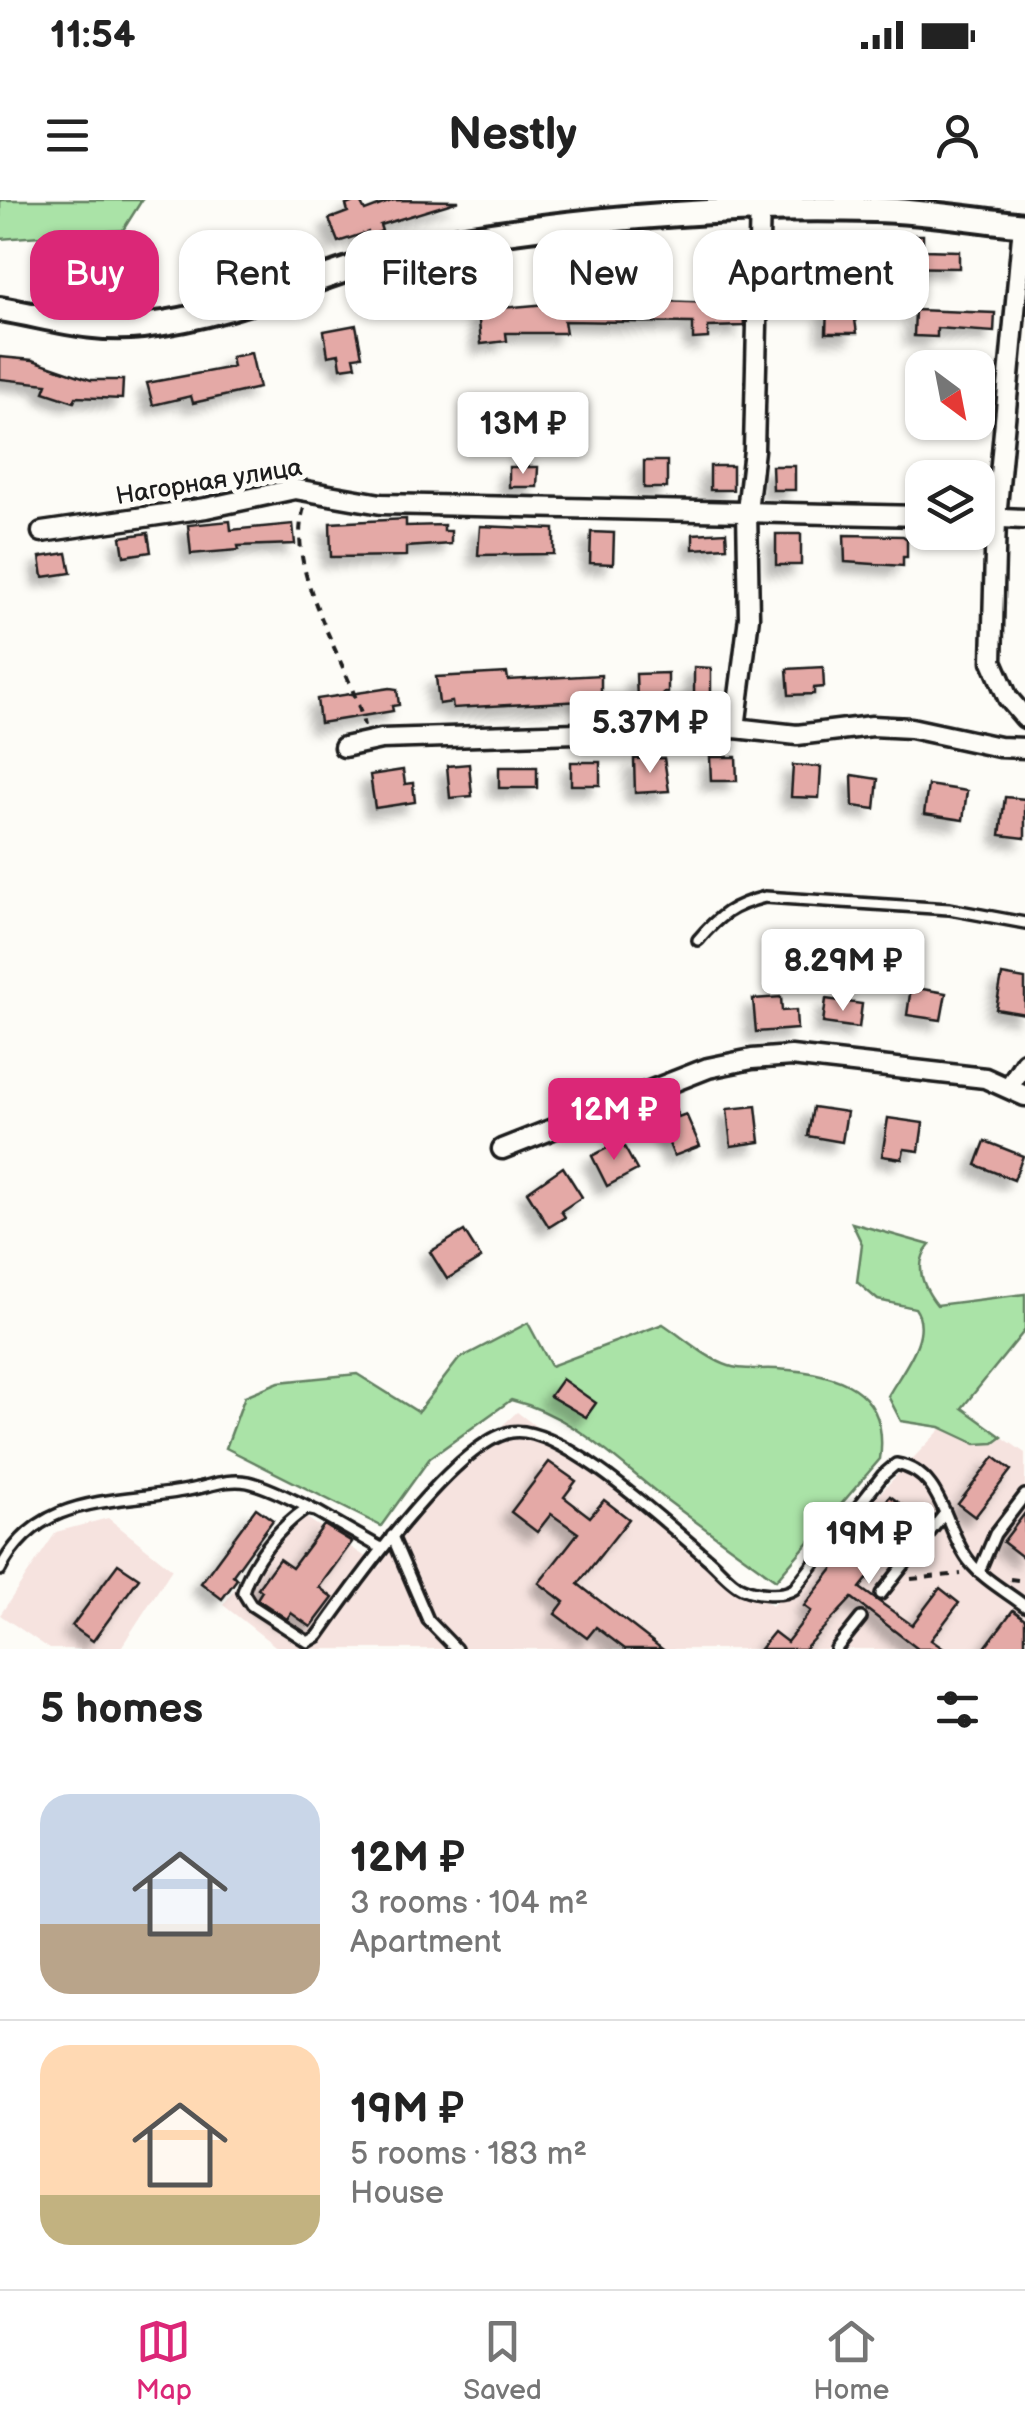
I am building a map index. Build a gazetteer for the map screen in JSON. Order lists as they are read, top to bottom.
{
  "streets": {
    "street": ["Нагорная улица"]
  },
  "north": "bottom right",
  "page": {
    "status": "11:54",
    "header": "Nestly",
    "chip": [
      "Buy",
      "Rent",
      "Filters",
      "New",
      "Apartment"
    ],
    "price": [
      "13M ₽",
      "5.37M ₽",
      "8.29M ₽",
      "12M ₽",
      "19M ₽"
    ],
    "heading": "5 homes",
    "list": [
      {
        "name": "12M ₽",
        "note": "3 rooms · 104 m² · Apartment"
      },
      {
        "name": "19M ₽",
        "note": "5 rooms · 183 m² · House"
      }
    ],
    "tabs": ["Map", "Saved", "Home"]
  }
}
